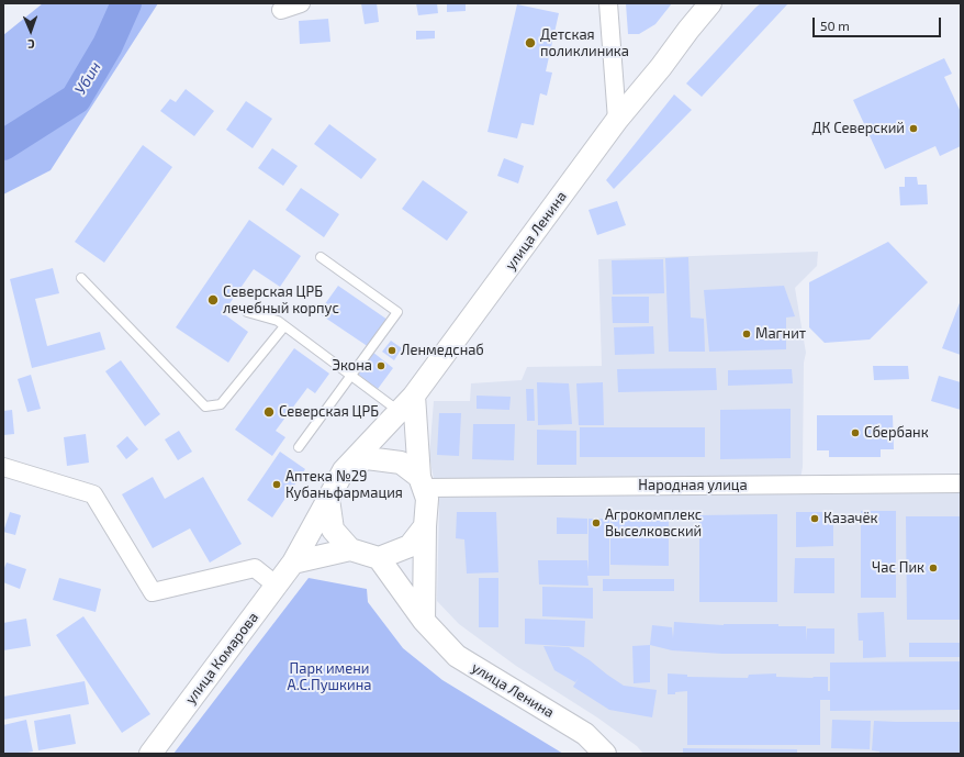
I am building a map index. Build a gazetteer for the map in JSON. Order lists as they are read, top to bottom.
{
  "streets": {
    "street": ["улица Ленина", "Народная улица", "улица Комарова"]
  },
  "crossings": [
    ["улица Ленина", "Народная улица"],
    ["улица Ленина", "улица Комарова"],
    ["Народная улица", "улица Комарова"]
  ],
  "water": ["Убин"],
  "parks": ["Парк имени А.С.Пушкина"],
  "places": [
    "Детская поликлиника",
    "ДК Северский",
    "Северская ЦРБ лечебный корпус",
    "Магнит",
    "Ленмедснаб",
    "Экона",
    "Северская ЦРБ",
    "Сбербанк",
    "Аптека №29 Кубаньфармация",
    "Казачёк",
    "Агрокомплекс Выселковский",
    "Час Пик"
  ],
  "scale_bar": "50 m",
  "north": "bottom"
}
